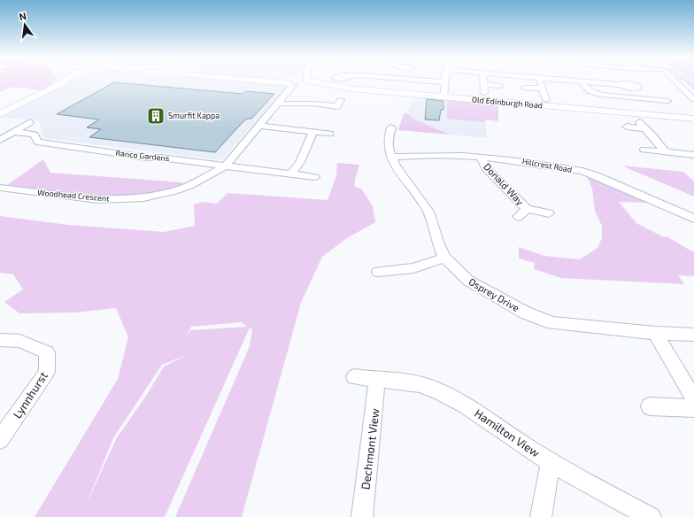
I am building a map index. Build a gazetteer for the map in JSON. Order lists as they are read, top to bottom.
{
  "streets": {
    "main road": ["Old Edinburgh Road"],
    "street": [
      "Ranco Gardens",
      "Hillcrest Road",
      "Donald Way",
      "Woodhead Crescent",
      "Osprey Drive",
      "Lynnhurst",
      "Hamilton View",
      "Dechmont View"
    ]
  },
  "crossings": [
    ["Old Edinburgh Road", "Woodhead Crescent"],
    ["Ranco Gardens", "Woodhead Crescent"],
    ["Hillcrest Road", "Donald Way"],
    ["Hillcrest Road", "Osprey Drive"],
    ["Hamilton View", "Dechmont View"]
  ],
  "places": {
    "building": ["Smurfit Kappa"]
  },
  "north": "top"
}
